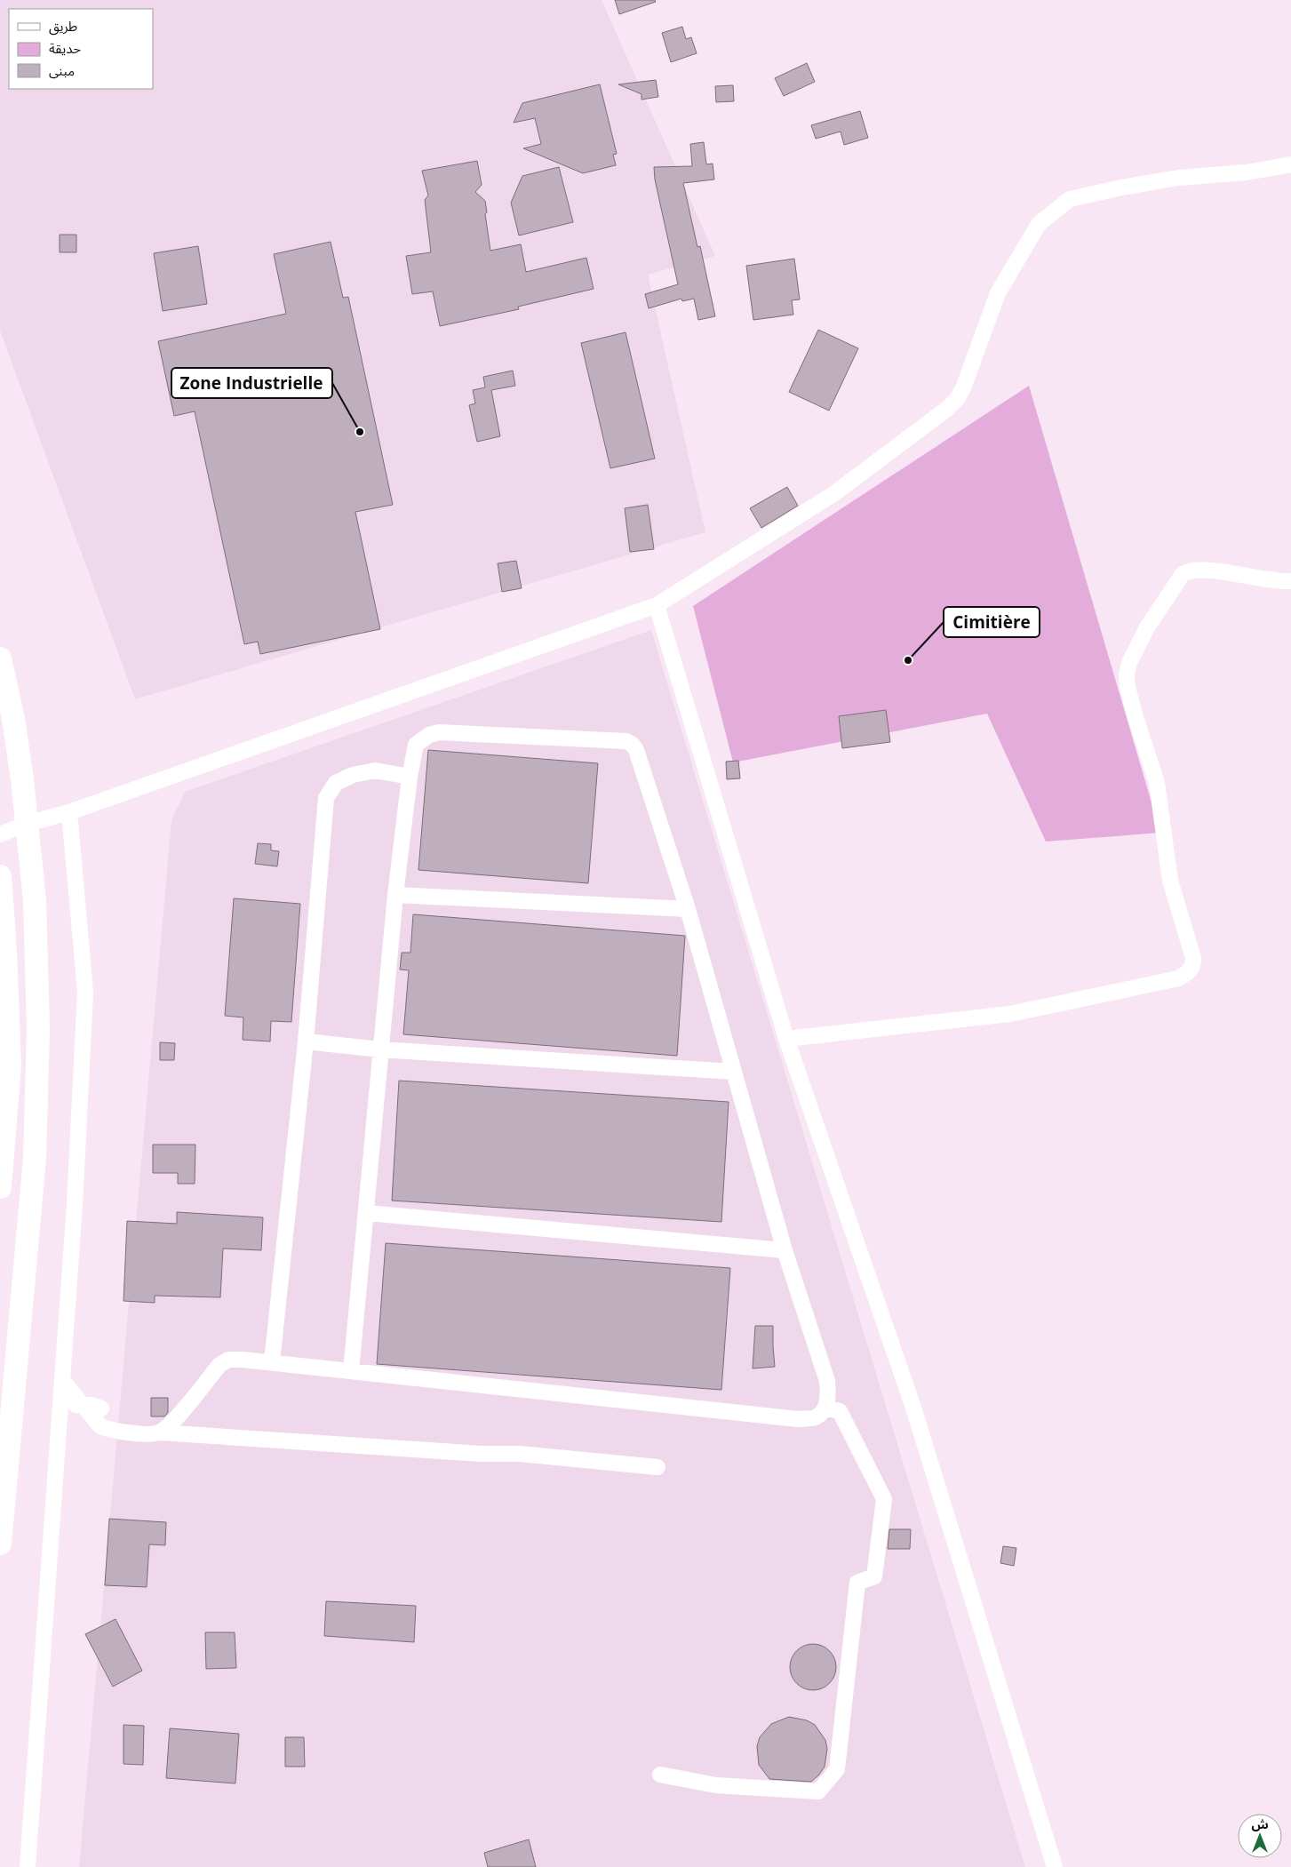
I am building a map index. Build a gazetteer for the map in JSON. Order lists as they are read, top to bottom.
{
  "places": ["Zone Industrielle", "Cimitière"],
  "legend": ["طريق", "حديقة", "مبنى"],
  "north": "top"
}
